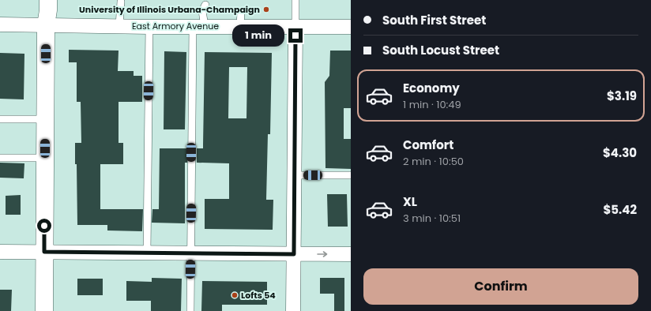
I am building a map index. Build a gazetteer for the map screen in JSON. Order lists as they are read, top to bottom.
{
  "streets": {
    "street": ["East Armory Avenue"]
  },
  "places": ["University of Illinois Urbana-Champaign", "Lofts 54"],
  "page": {
    "banner": ["South First Street", "South Locust Street"],
    "bubble": "1 min",
    "list": [
      {
        "name": "Economy",
        "note": "1 min · 10:49",
        "value": "$3.19"
      },
      {
        "name": "Comfort",
        "note": "2 min · 10:50",
        "value": "$4.30"
      },
      {
        "name": "XL",
        "note": "3 min · 10:51",
        "value": "$5.42"
      }
    ],
    "buttons": "Confirm"
  }
}
